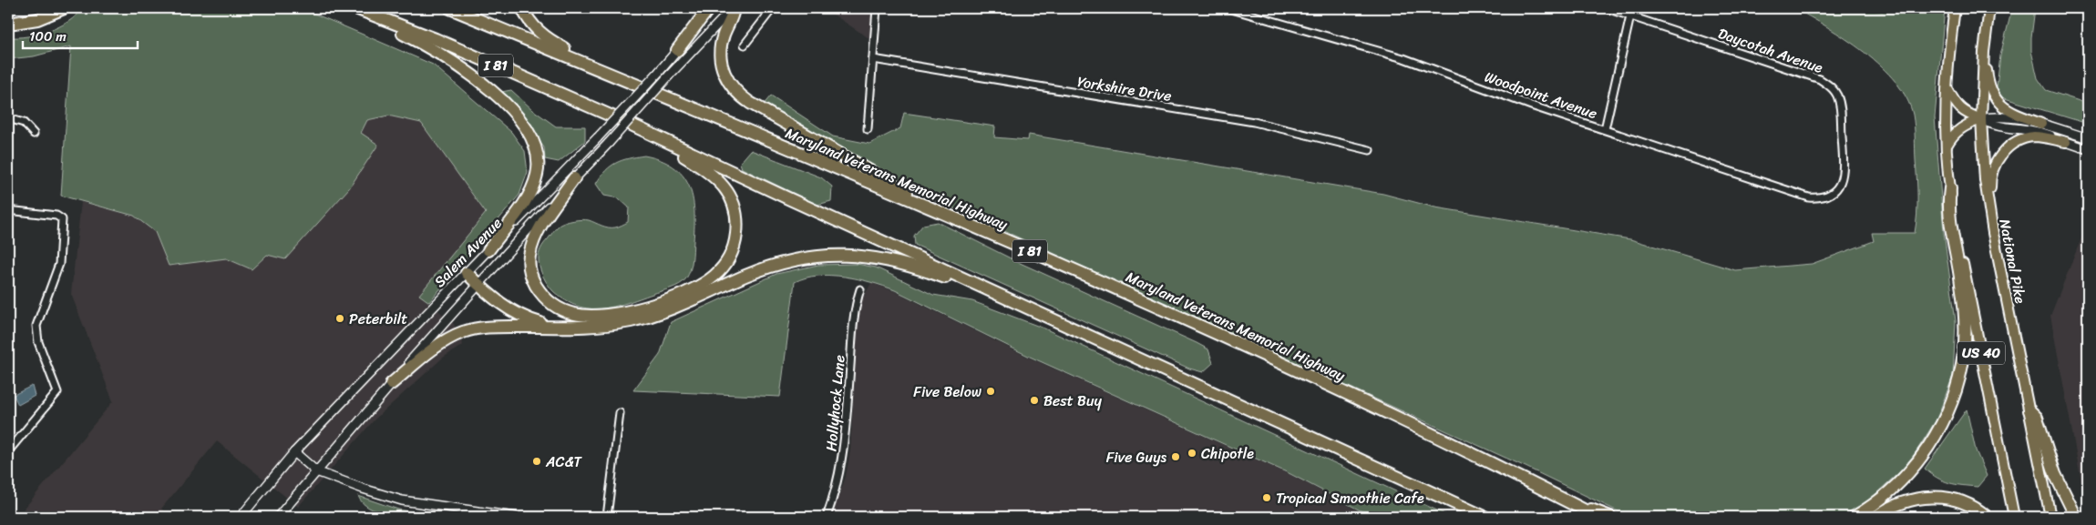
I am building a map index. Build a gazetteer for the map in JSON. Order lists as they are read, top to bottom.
{
  "streets": {
    "highway": ["I 81", "Maryland Veterans Memorial Highway"],
    "main road": ["Salem Avenue", "National Pike", "US 40"],
    "street": [
      "Daycotah Avenue",
      "Yorkshire Drive",
      "Woodpoint Avenue",
      "Hollyhock Lane"
    ]
  },
  "crossings": [
    ["Daycotah Avenue", "Woodpoint Avenue"]
  ],
  "places": [
    "Peterbilt",
    "Five Below",
    "Best Buy",
    "Chipotle",
    "Five Guys",
    "AC&T",
    "Tropical Smoothie Cafe"
  ],
  "scale_bar": "100 m"
}
